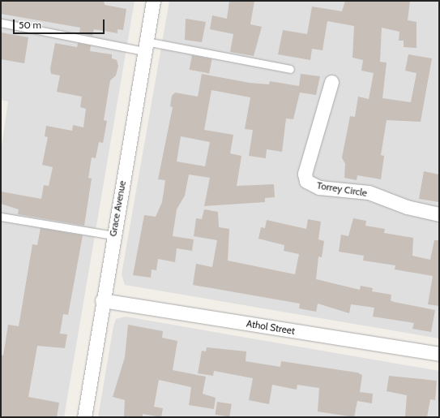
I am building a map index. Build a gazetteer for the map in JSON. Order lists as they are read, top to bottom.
{
  "streets": {
    "street": ["Torrey Circle", "Grace Avenue", "Athol Street"]
  },
  "crossings": [
    ["Grace Avenue", "Athol Street"]
  ],
  "scale_bar": "50 m"
}
